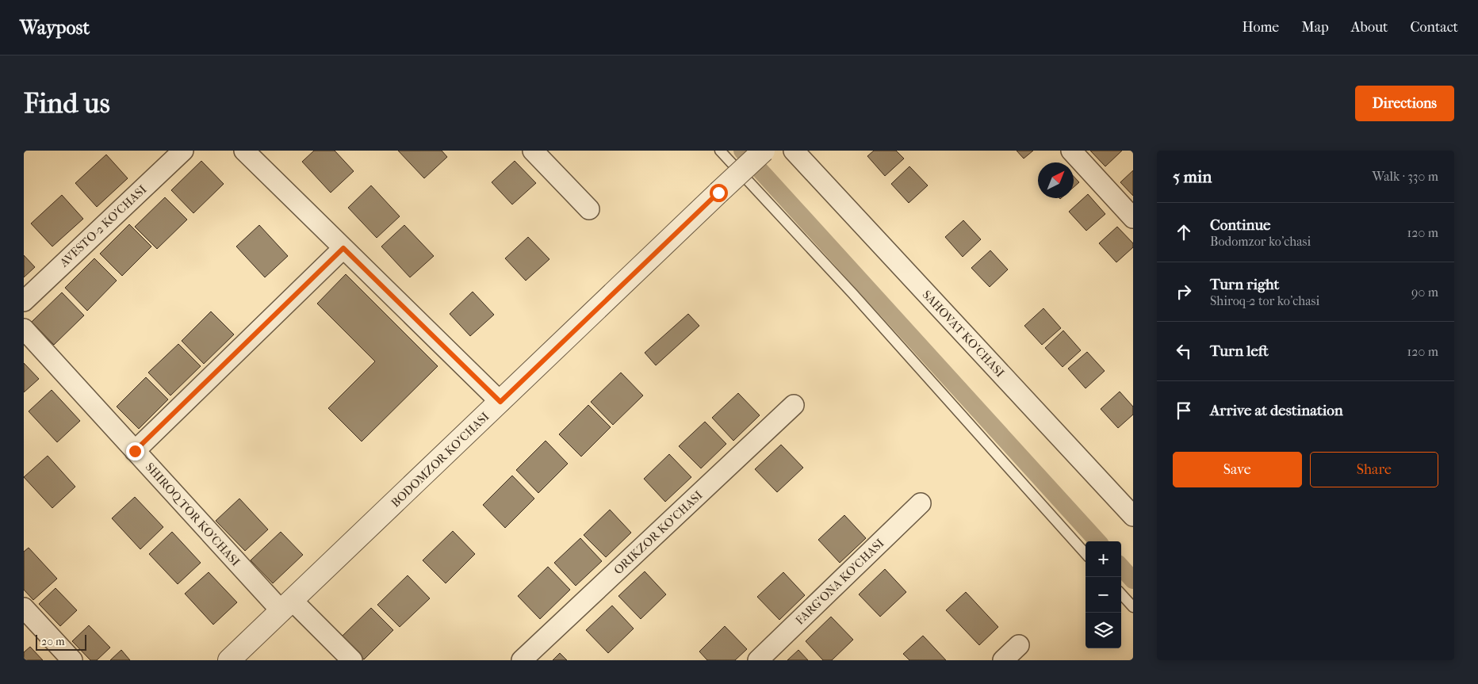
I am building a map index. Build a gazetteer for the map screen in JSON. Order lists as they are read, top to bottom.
{
  "streets": {
    "street": [
      "AVESTO-2 KO'CHASI",
      "SAHOVAT KO'CHASI",
      "BODOMZOR KO'CHASI",
      "SHIROQ TOR KO'CHASI",
      "ORIKZOR KO'CHASI",
      "FARG'ONA KO'CHASI"
    ]
  },
  "crossings": [
    ["BODOMZOR KO'CHASI", "SHIROQ TOR KO'CHASI"]
  ],
  "scale_bar": "20 m",
  "north": "top right",
  "page": {
    "header": "Waypost",
    "nav": [
      "Home",
      "Map",
      "About",
      "Contact"
    ],
    "buttons": [
      "Directions",
      ["Save", "Share"]
    ],
    "title": "Find us",
    "heading": ["5 min", "Walk · 330 m"],
    "list": [
      ["Continue", "Bodomzor ko'chasi", "120 m"],
      ["Turn right", "Shiroq-2 tor ko'chasi", "90 m"],
      ["Turn left", "120 m"],
      "Arrive at destination"
    ],
    "map_buttons": ["+", "−"],
    "scale": "20 m"
  }
}
